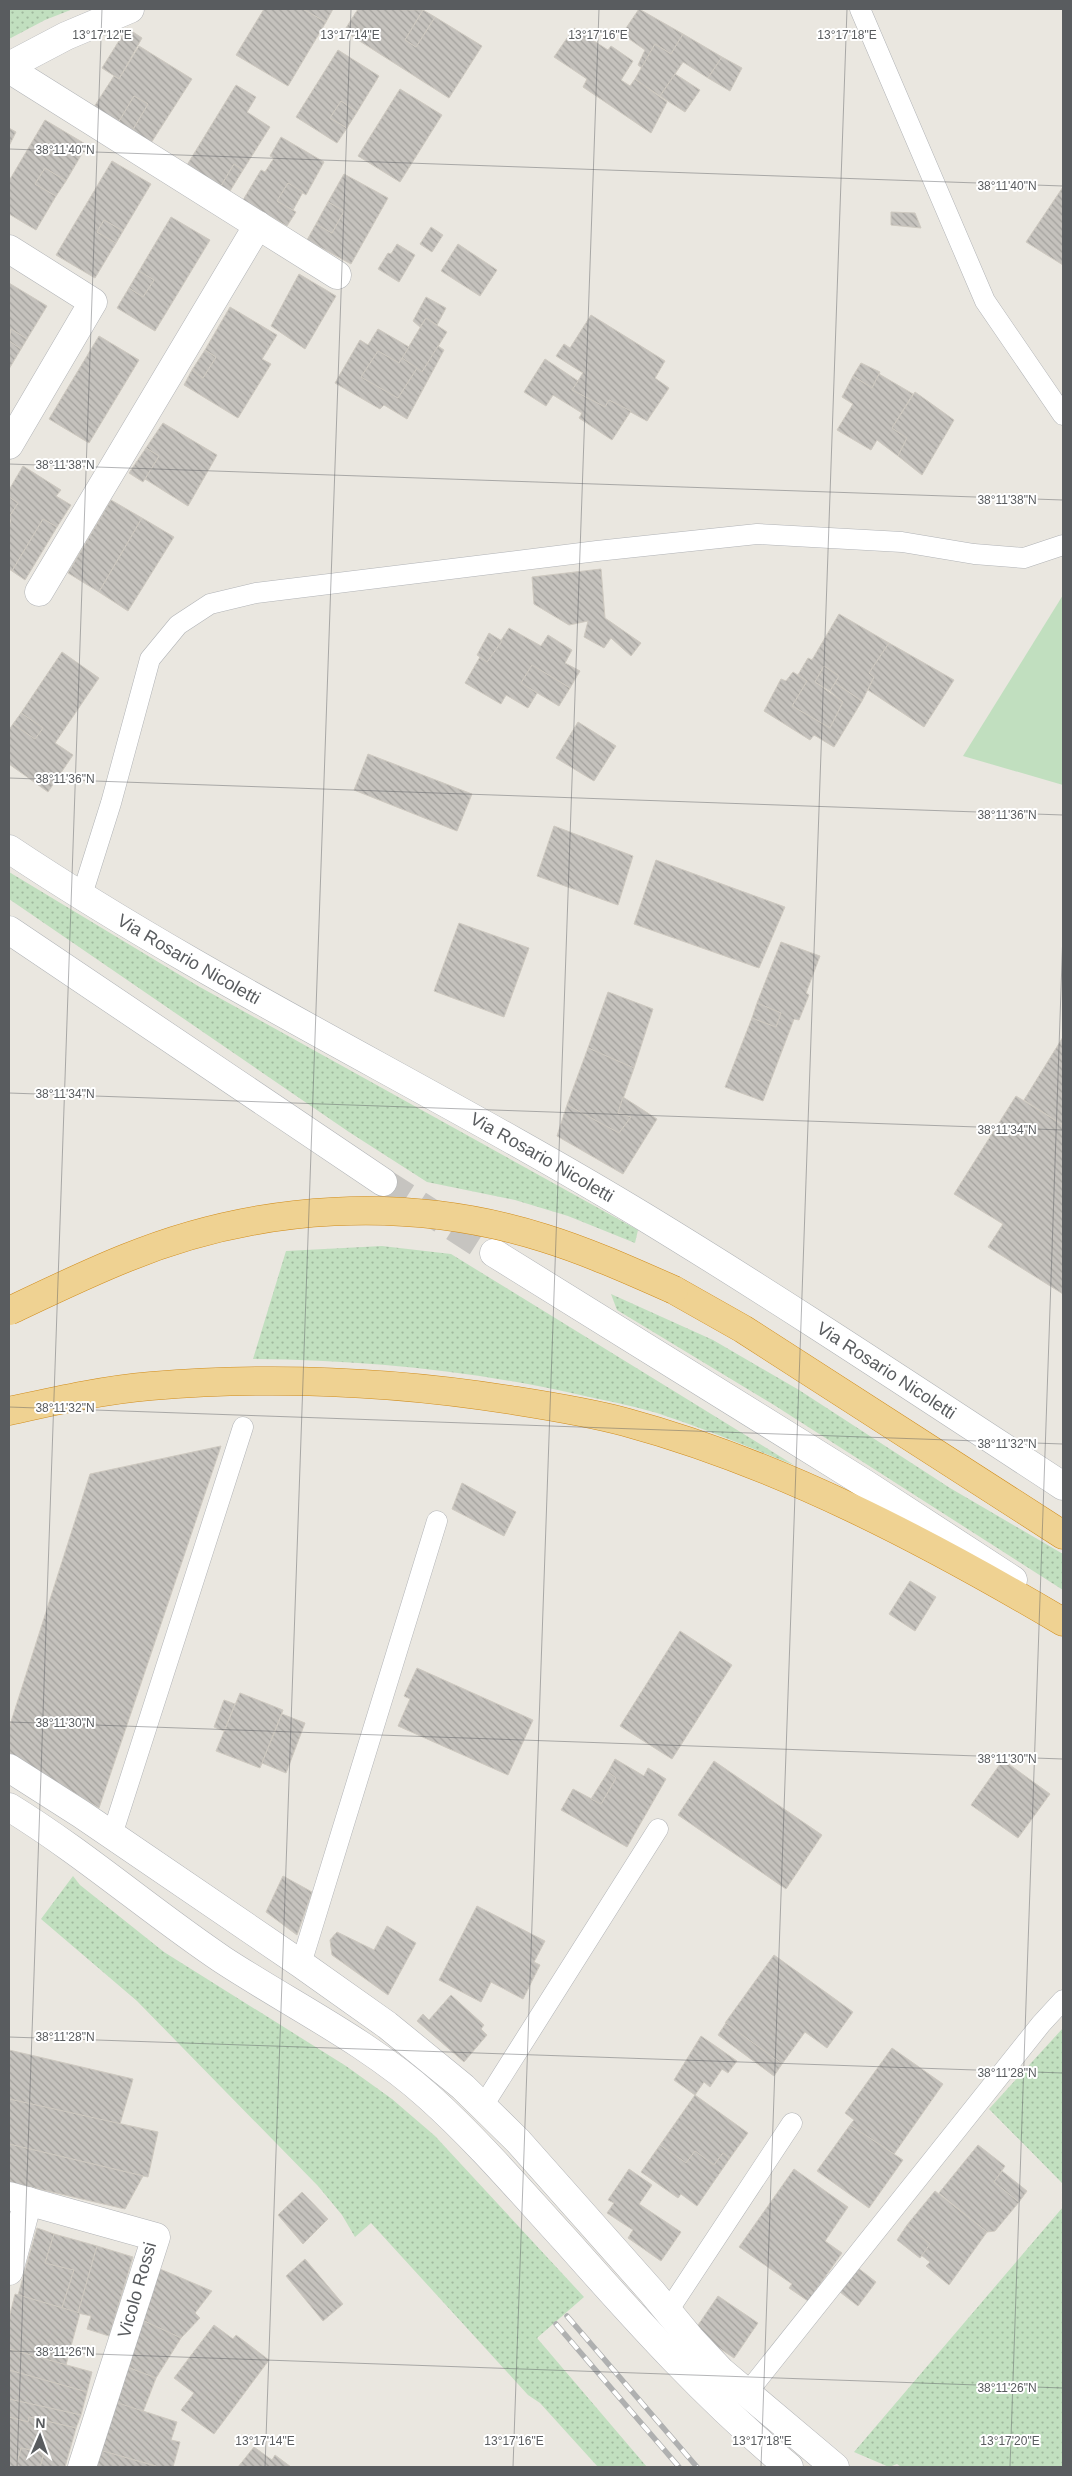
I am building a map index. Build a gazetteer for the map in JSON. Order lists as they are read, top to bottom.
{
  "streets": {
    "street": ["Via Rosario Nicoletti", "Vicolo Rossi"]
  },
  "north": "top",
  "coordinates": [
    "13°17'12\"E",
    "13°17'14\"E",
    "13°17'16\"E",
    "13°17'18\"E",
    "38°11'40\"N",
    "38°11'38\"N",
    "38°11'36\"N",
    "38°11'34\"N",
    "38°11'32\"N",
    "38°11'30\"N",
    "38°11'28\"N",
    "38°11'26\"N",
    "13°17'20\"E"
  ]
}
